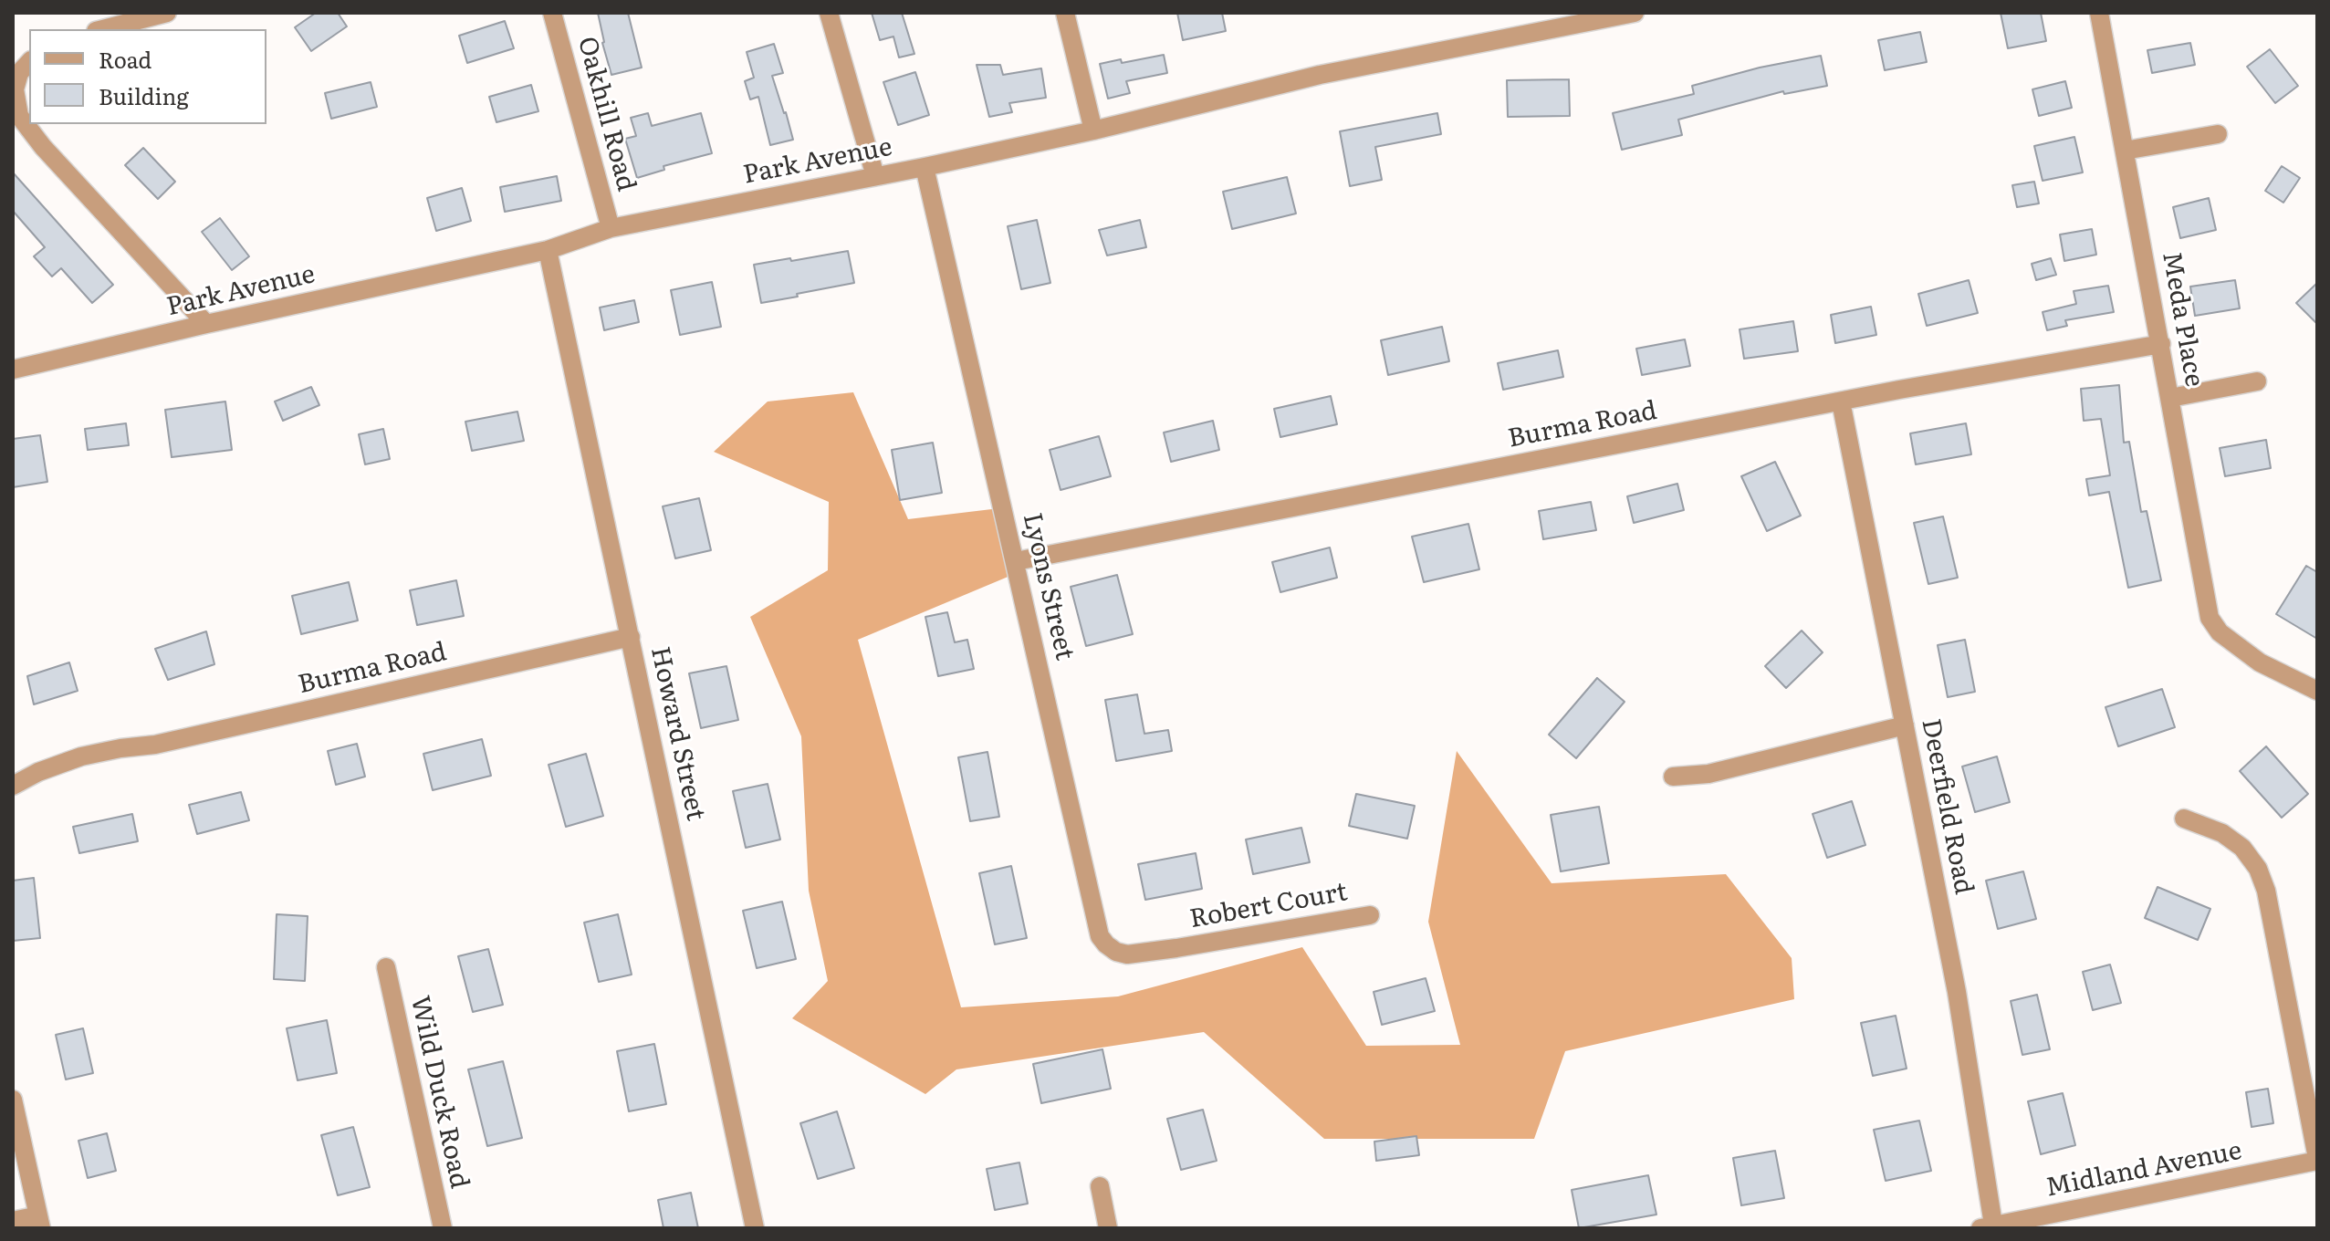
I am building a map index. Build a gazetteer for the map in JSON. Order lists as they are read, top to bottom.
{
  "streets": {
    "street": [
      "Oakhill Road",
      "Park Avenue",
      "Meda Place",
      "Burma Road",
      "Lyons Street",
      "Howard Street",
      "Deerfield Road",
      "Robert Court",
      "Wild Duck Road",
      "Midland Avenue"
    ]
  },
  "crossings": [
    ["Oakhill Road", "Park Avenue"],
    ["Park Avenue", "Lyons Street"],
    ["Park Avenue", "Howard Street"],
    ["Meda Place", "Burma Road"],
    ["Burma Road", "Lyons Street"],
    ["Burma Road", "Howard Street"],
    ["Burma Road", "Deerfield Road"],
    ["Lyons Street", "Robert Court"],
    ["Deerfield Road", "Midland Avenue"]
  ],
  "legend": ["Road", "Building"]
}
